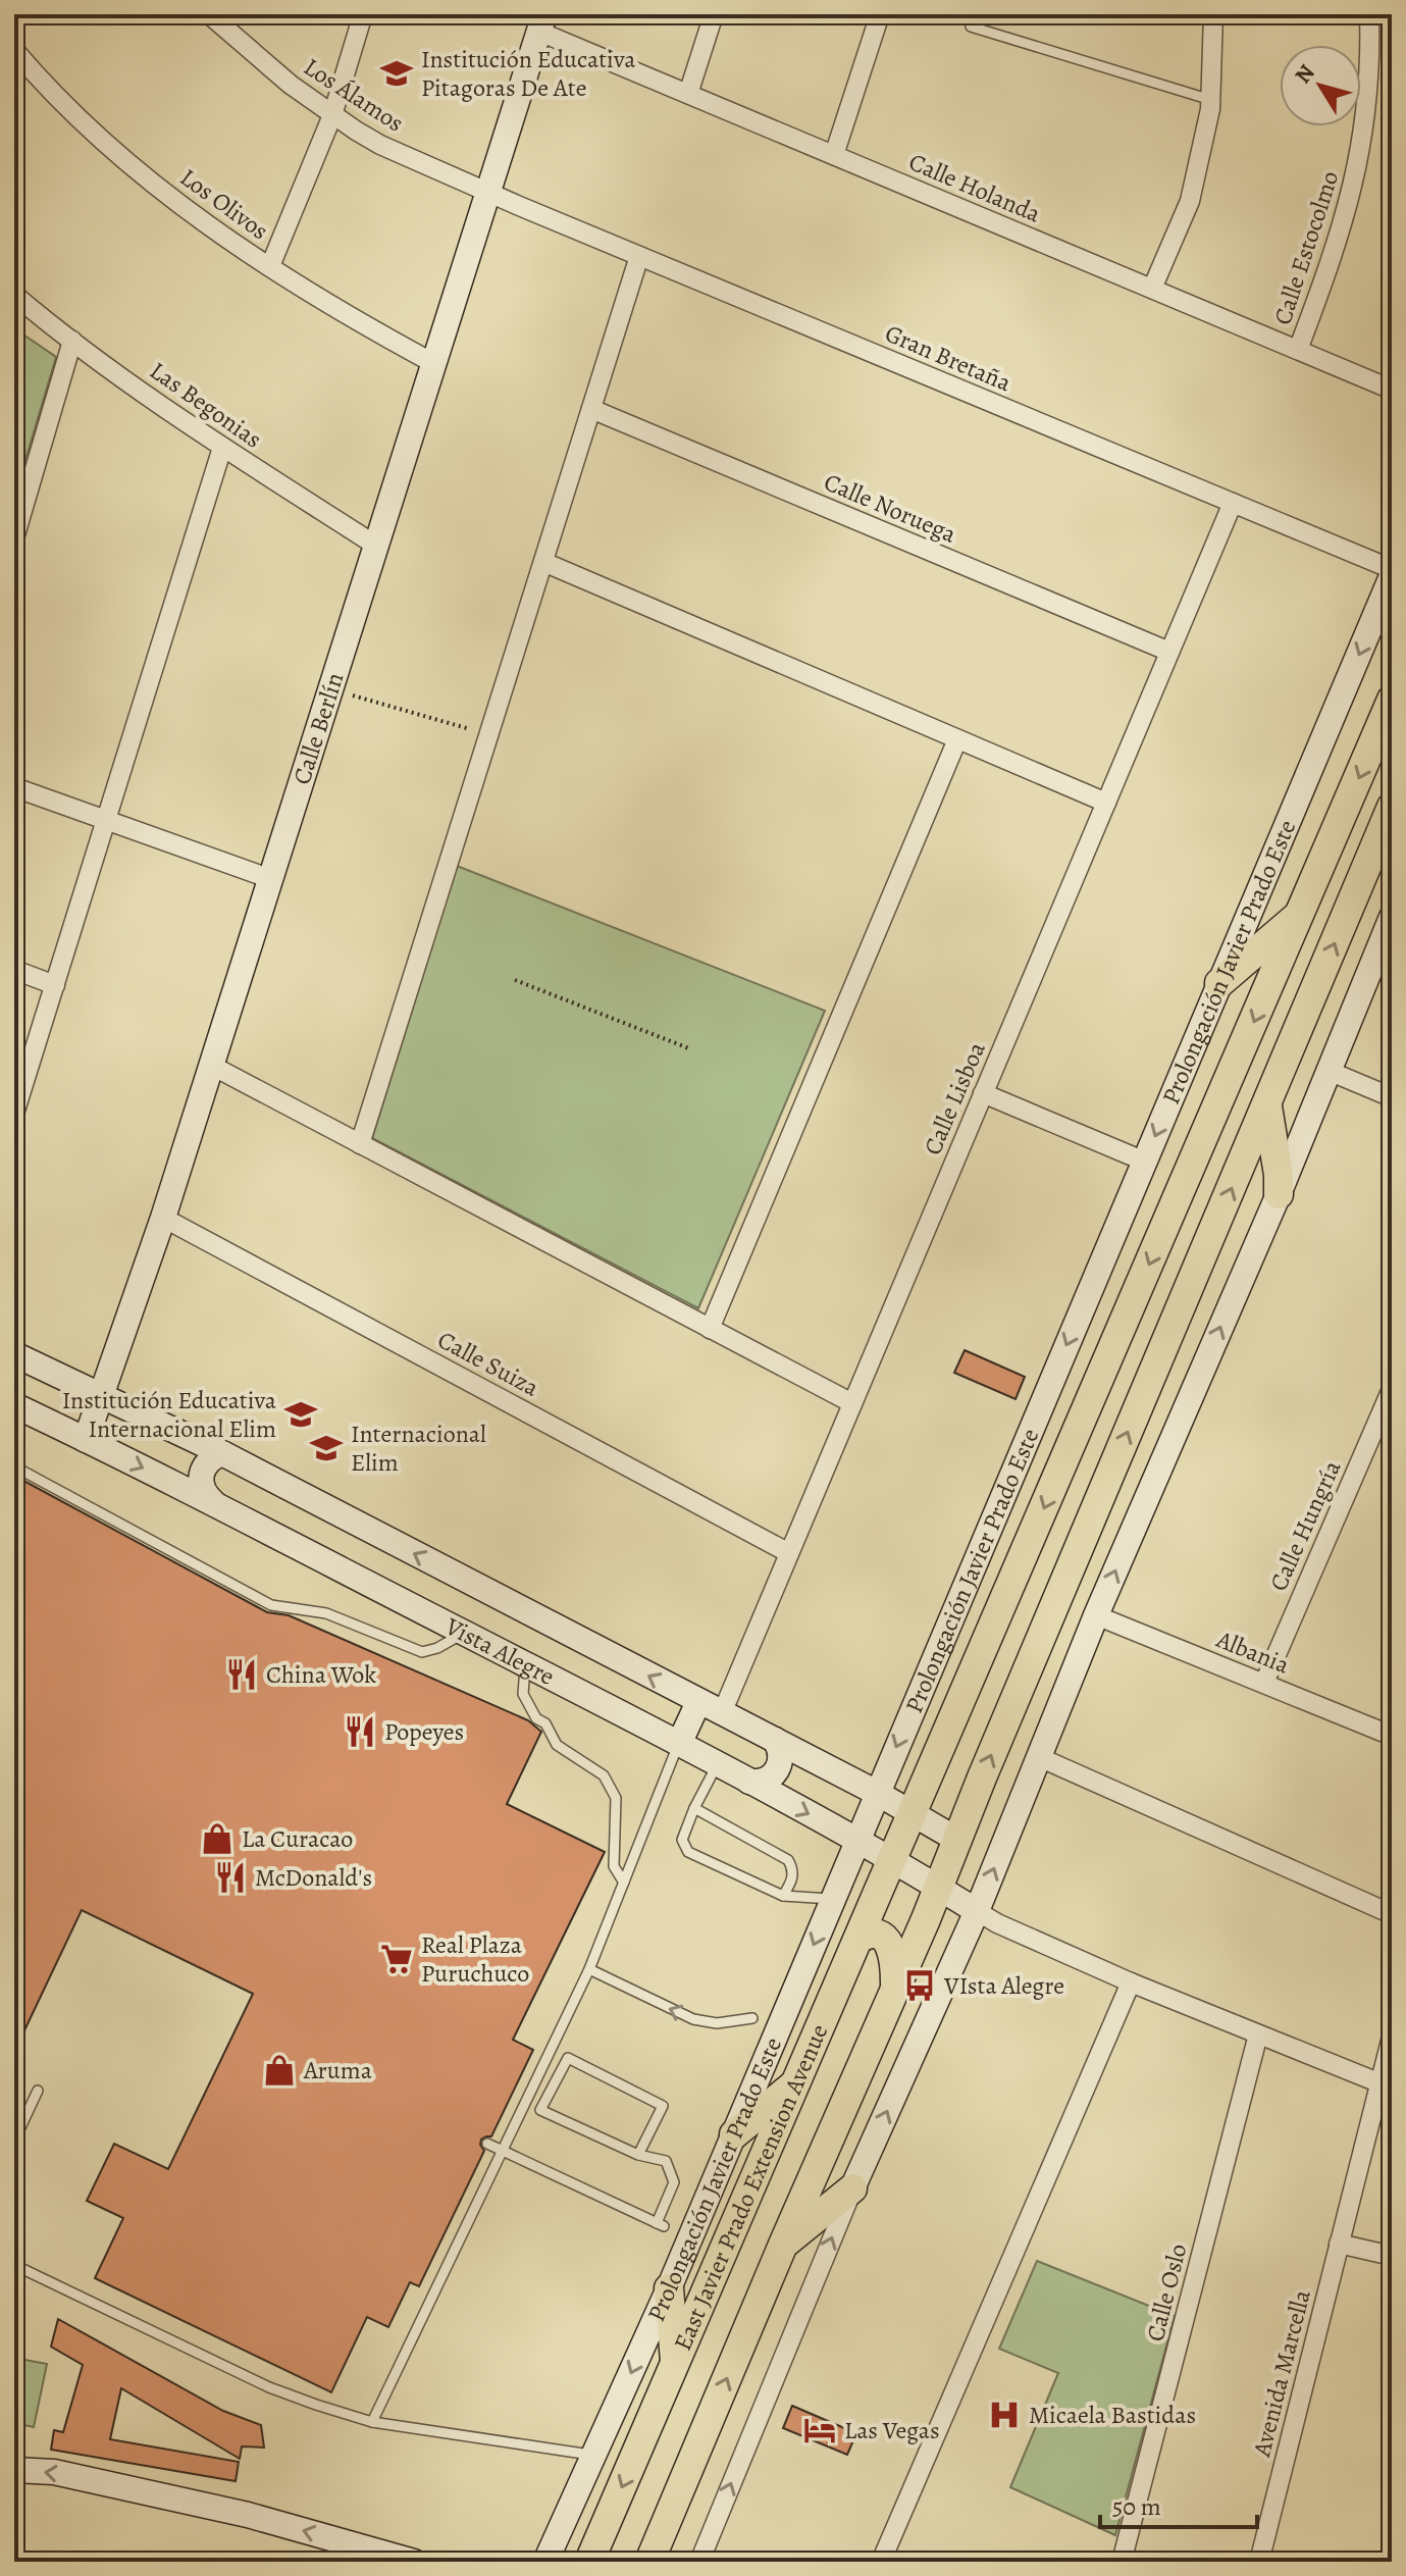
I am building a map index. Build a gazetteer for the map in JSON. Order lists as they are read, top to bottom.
{
  "streets": {
    "main road": ["Prolongación Javier Prado Este", "East Javier Prado Extension Avenue"],
    "street": [
      "Los Álamos",
      "Calle Holanda",
      "Los Olivos",
      "Calle Estocolmo",
      "Gran Bretaña",
      "Las Begonias",
      "Calle Noruega",
      "Calle Berlín",
      "Calle Lisboa",
      "Calle Suiza",
      "Calle Hungría",
      "Vista Alegre",
      "Albania",
      "Calle Oslo",
      "Avenida Marcella"
    ]
  },
  "crossings": [
    ["Los Álamos", "Gran Bretaña"],
    ["Los Álamos", "Calle Berlín"],
    ["Calle Holanda", "Calle Estocolmo"],
    ["Calle Holanda", "Calle Berlín"],
    ["Los Olivos", "Calle Berlín"],
    ["Gran Bretaña", "Calle Berlín"],
    ["Gran Bretaña", "Calle Lisboa"],
    ["Las Begonias", "Calle Berlín"],
    ["Calle Noruega", "Calle Lisboa"],
    ["Calle Berlín", "Calle Suiza"],
    ["Calle Berlín", "Vista Alegre"],
    ["Prolongación Javier Prado Este", "Vista Alegre"],
    ["Prolongación Javier Prado Este", "East Javier Prado Extension Avenue"],
    ["Calle Lisboa", "Calle Suiza"],
    ["Calle Lisboa", "Vista Alegre"],
    ["Calle Hungría", "Albania"],
    ["Vista Alegre", "East Javier Prado Extension Avenue"]
  ],
  "places": {
    "school or university": ["Institución Educativa Pitagoras De Ate", "Institución Educativa Internacional Elim", "Internacional Elim"],
    "restaurant": ["China Wok", "Popeyes", "McDonald's"],
    "shop": ["La Curacao", "Aruma"],
    "supermarket": ["Real Plaza Puruchuco"],
    "bus stop": ["VIsta Alegre"],
    "hospital": ["Micaela Bastidas"],
    "hotel": ["Las Vegas"]
  },
  "scale_bar": "50 m",
  "north": "top left"
}
